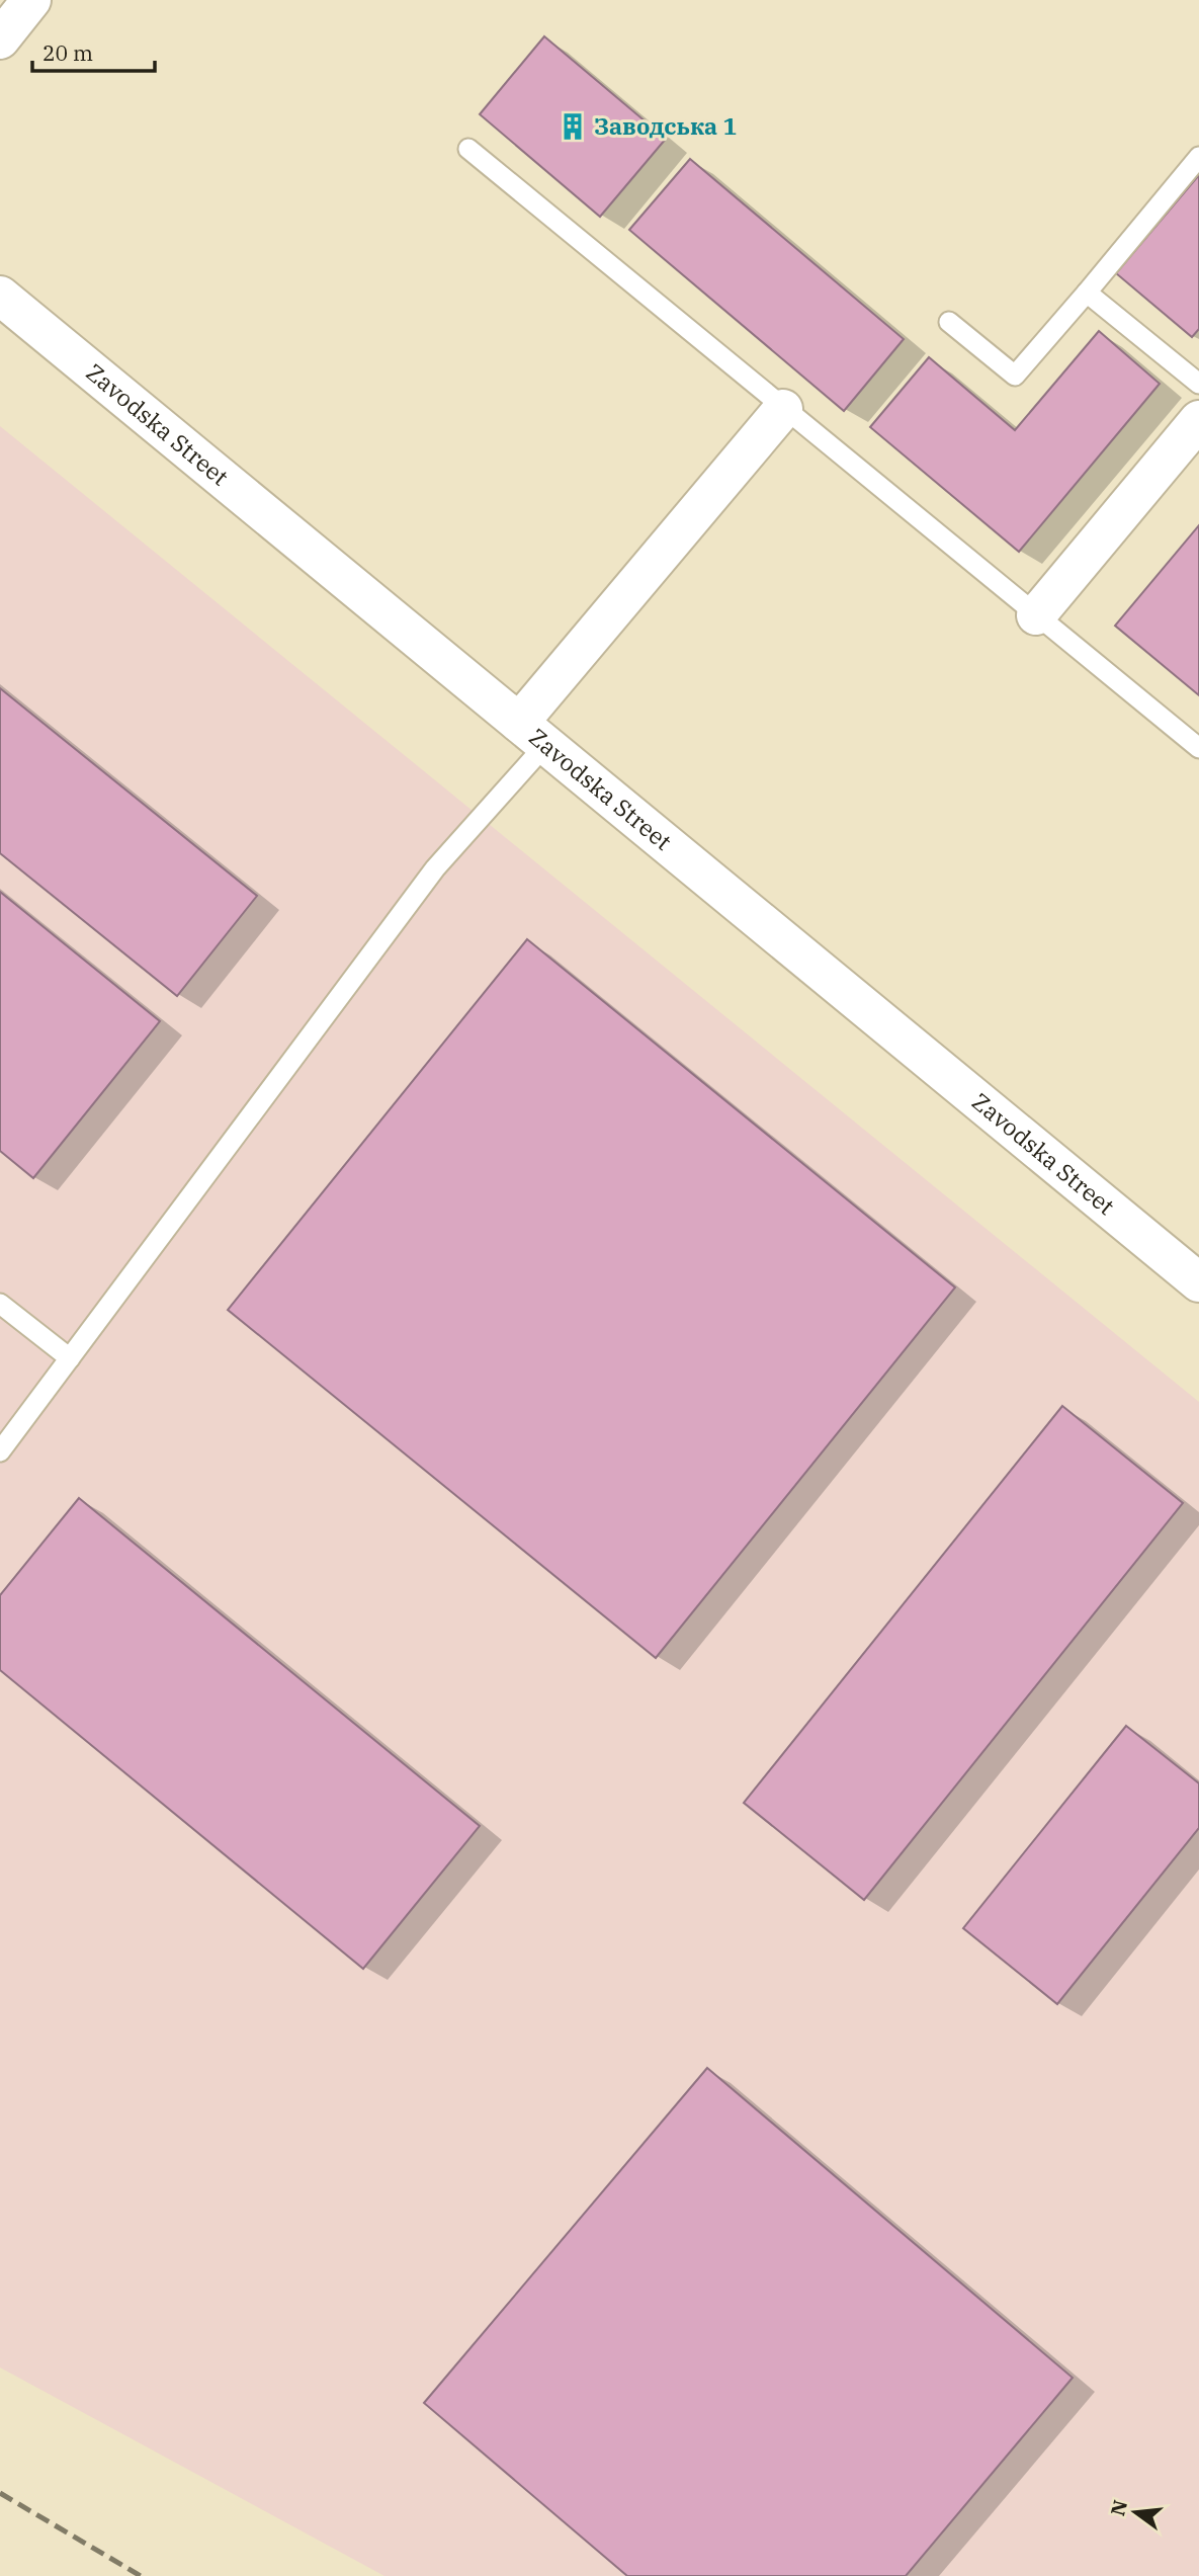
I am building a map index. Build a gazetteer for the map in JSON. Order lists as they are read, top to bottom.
{
  "streets": {
    "main road": ["Zavodska Street"]
  },
  "places": {
    "building": ["Заводська 1"]
  },
  "scale_bar": "20 m",
  "north": "left"
}
